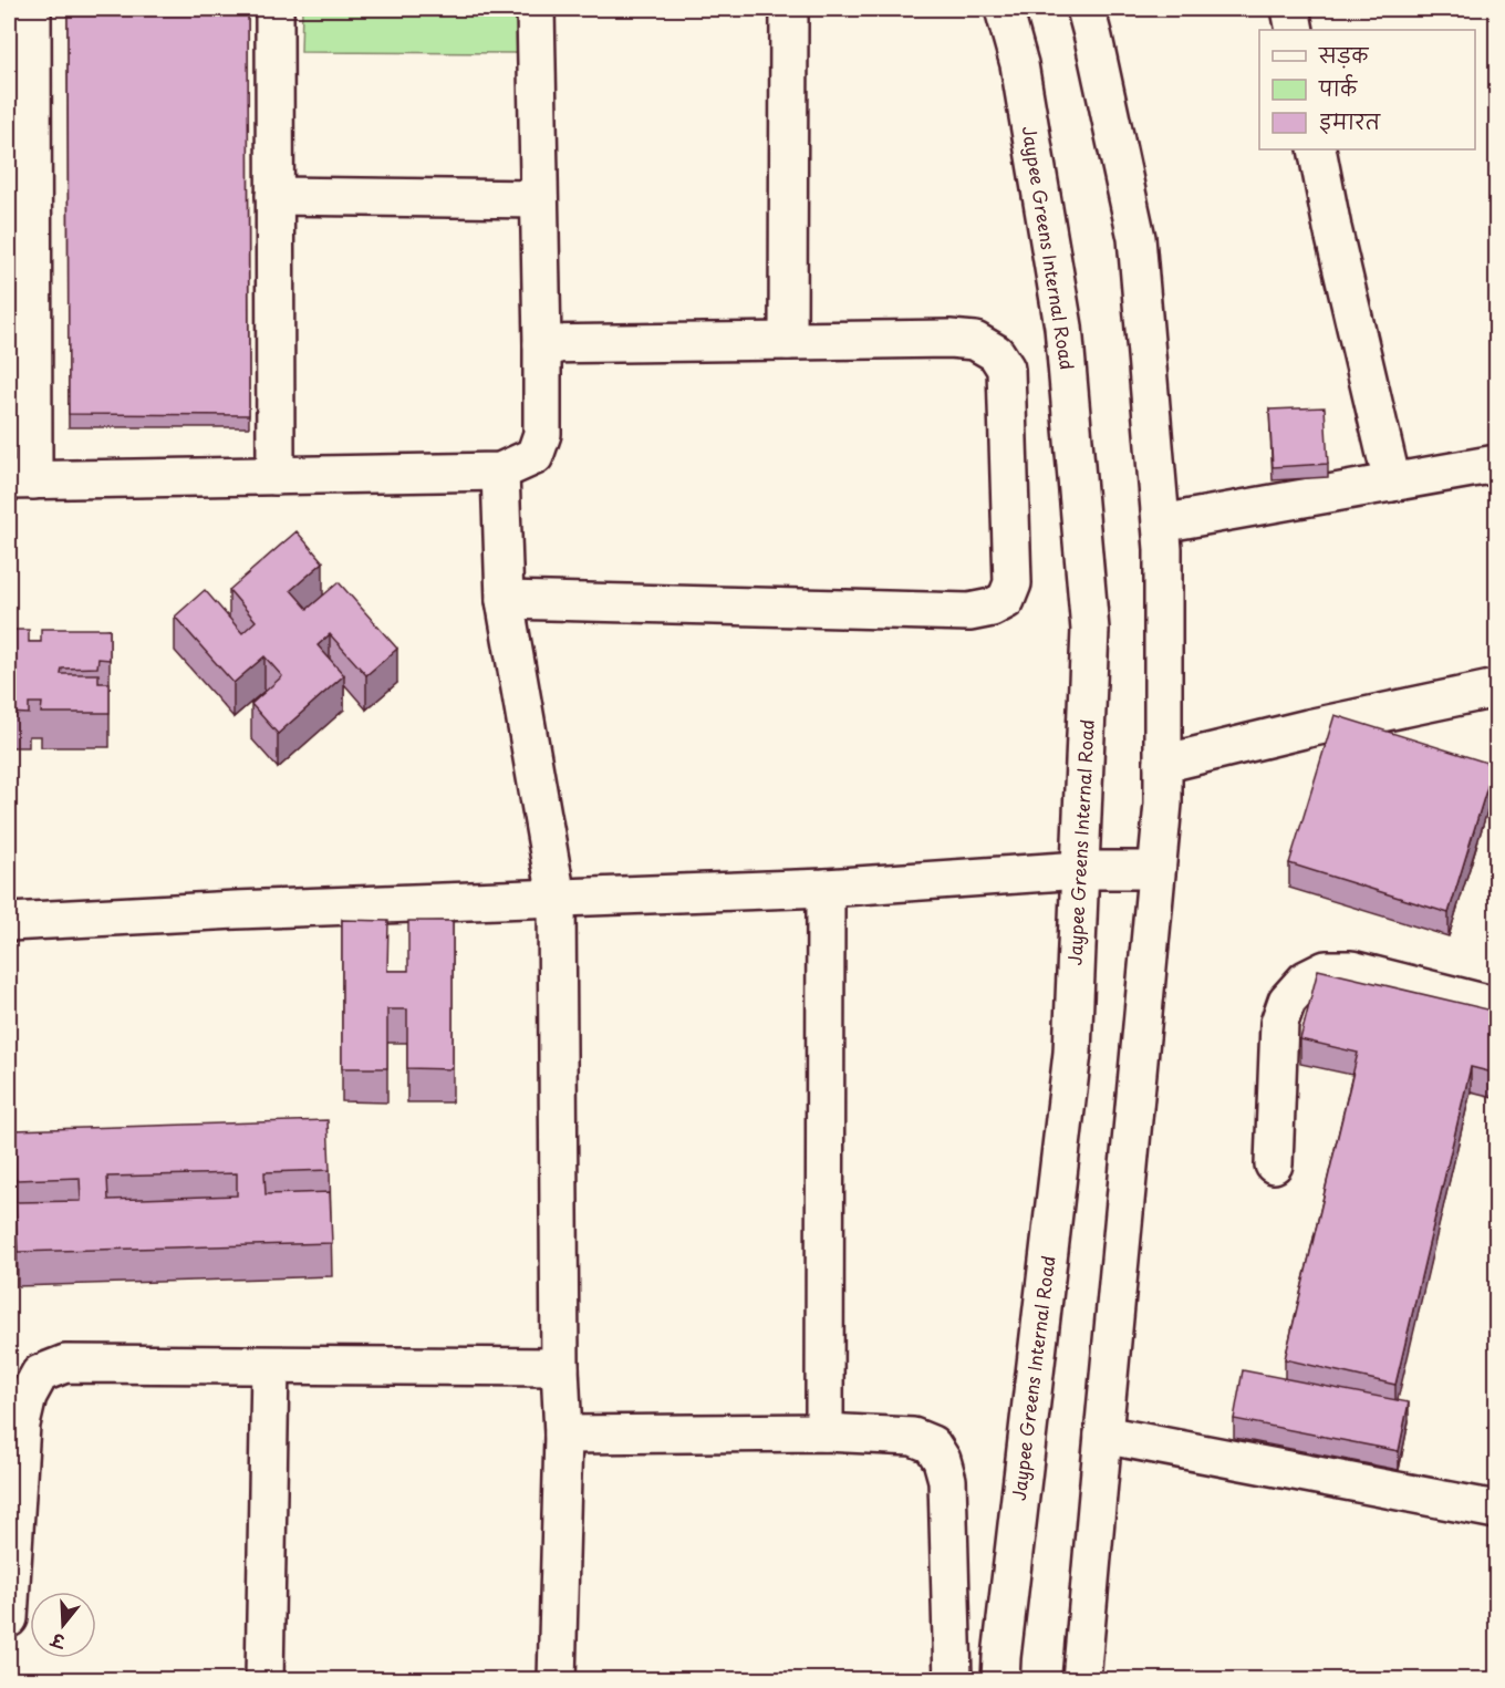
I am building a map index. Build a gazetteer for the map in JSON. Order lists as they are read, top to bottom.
{
  "streets": {
    "street": ["Jaypee Greens Internal Road"]
  },
  "legend": ["सड़क", "पार्क", "इमारत"],
  "north": "bottom"
}
